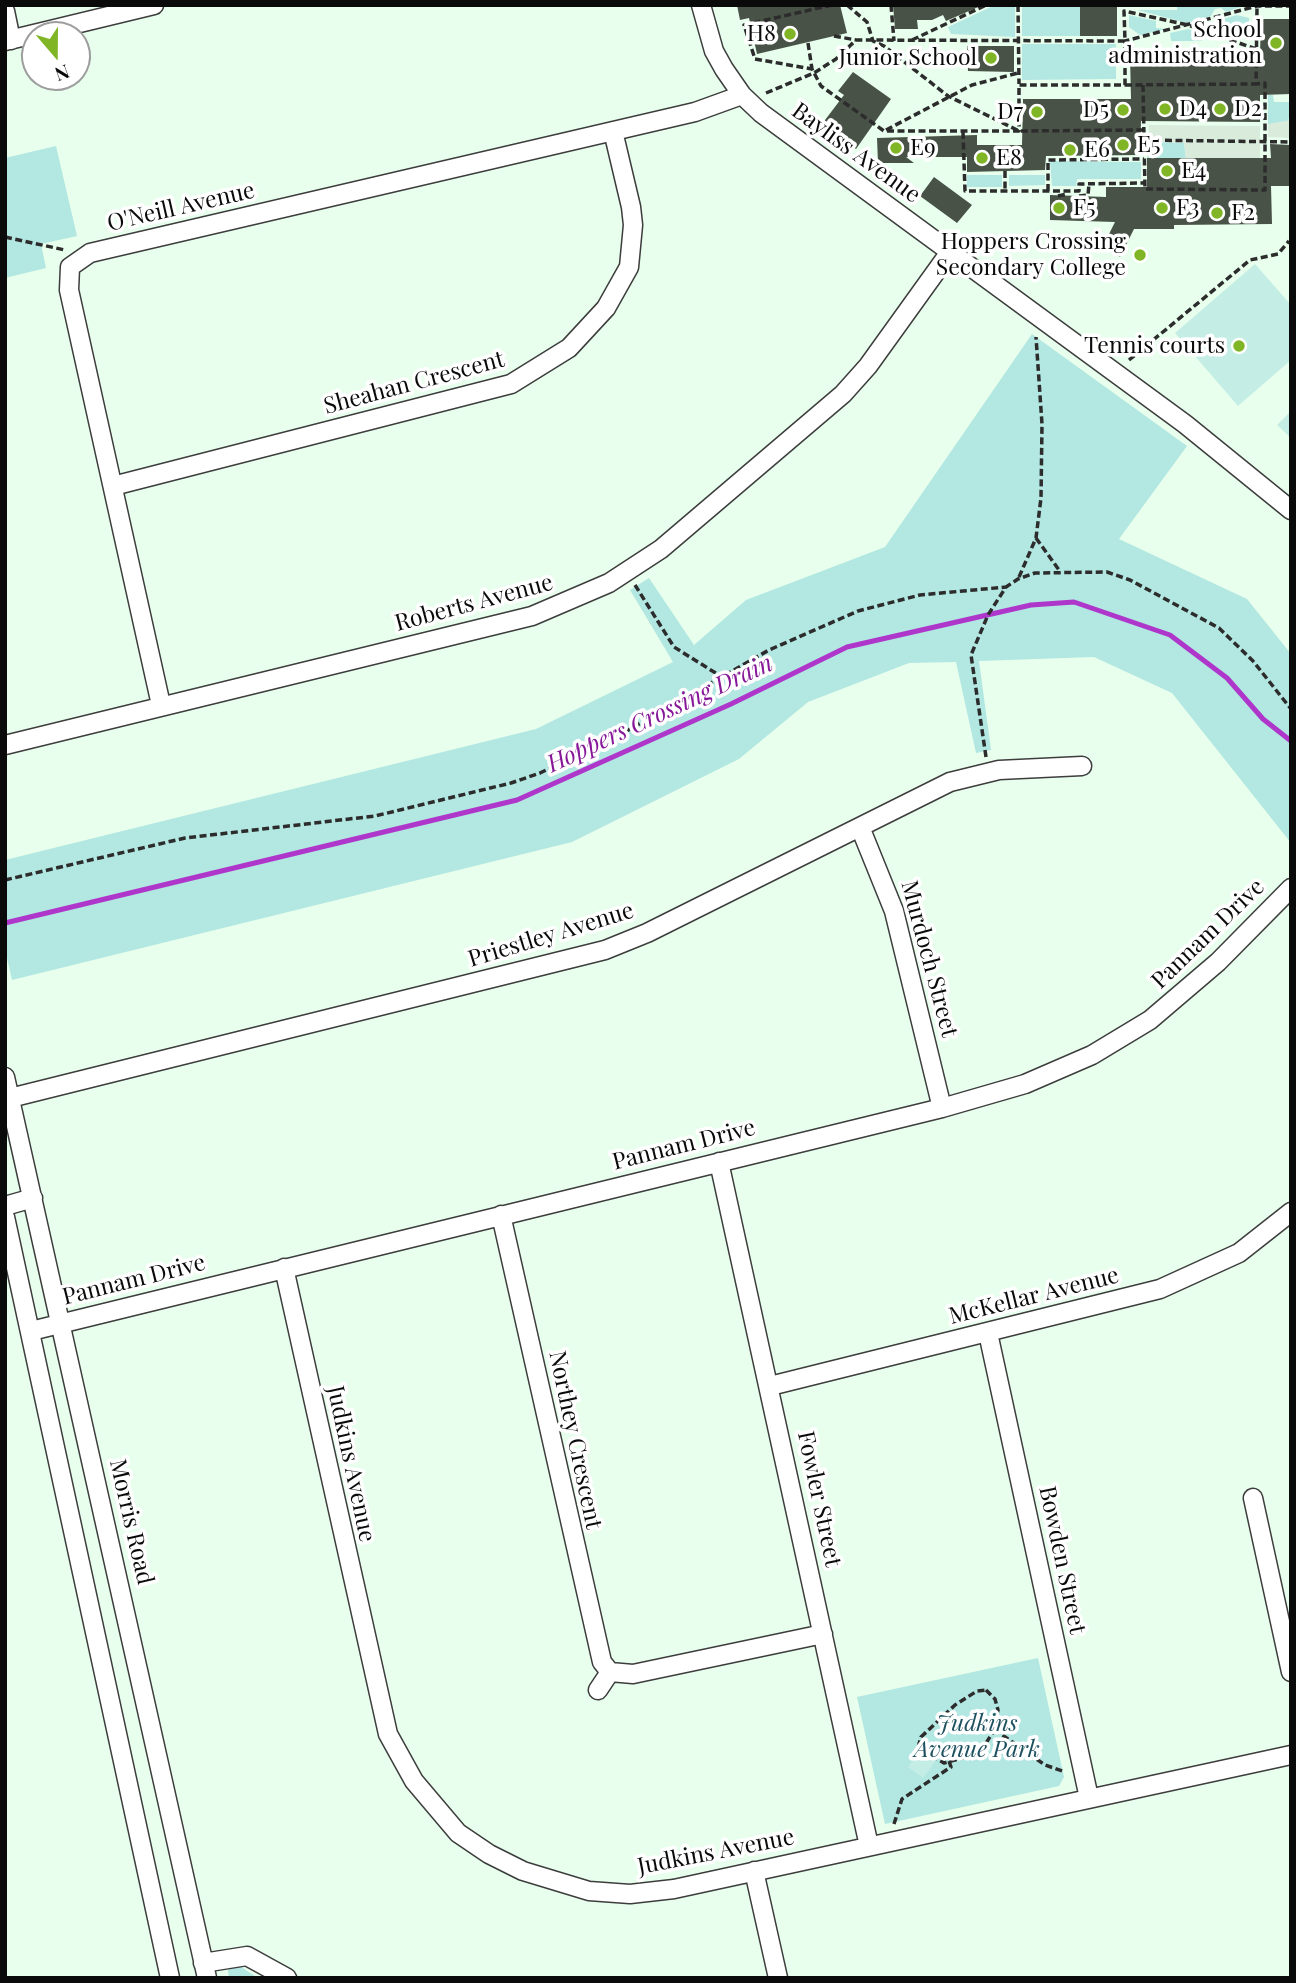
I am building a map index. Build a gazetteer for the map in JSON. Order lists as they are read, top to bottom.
{
  "streets": {
    "street": [
      "Bayliss Avenue",
      "O'Neill Avenue",
      "Sheahan Crescent",
      "Roberts Avenue",
      "Pannam Drive",
      "Priestley Avenue",
      "Murdoch Street",
      "McKellar Avenue",
      "Northey Crescent",
      "Judkins Avenue",
      "Fowler Street",
      "Morris Road",
      "Bowden Street"
    ]
  },
  "crossings": [
    ["Bayliss Avenue", "O'Neill Avenue"],
    ["Bayliss Avenue", "Roberts Avenue"],
    ["O'Neill Avenue", "Sheahan Crescent"],
    ["O'Neill Avenue", "Roberts Avenue"],
    ["Pannam Drive", "Murdoch Street"],
    ["Pannam Drive", "Northey Crescent"],
    ["Pannam Drive", "Judkins Avenue"],
    ["Pannam Drive", "Fowler Street"],
    ["Pannam Drive", "Morris Road"],
    ["Priestley Avenue", "Murdoch Street"],
    ["Priestley Avenue", "Morris Road"],
    ["McKellar Avenue", "Fowler Street"],
    ["McKellar Avenue", "Bowden Street"],
    ["Judkins Avenue", "Fowler Street"],
    ["Judkins Avenue", "Bowden Street"]
  ],
  "water": ["Hoppers Crossing Drain"],
  "parks": ["Judkins Avenue Park"],
  "places": [
    "H8",
    "School administration",
    "Junior School",
    "D4",
    "D2",
    "D5",
    "D7",
    "E5",
    "E9",
    "E6",
    "E8",
    "E4",
    "F5",
    "F3",
    "F2",
    "Hoppers Crossing Secondary College",
    "Tennis courts"
  ],
  "north": "bottom"
}
